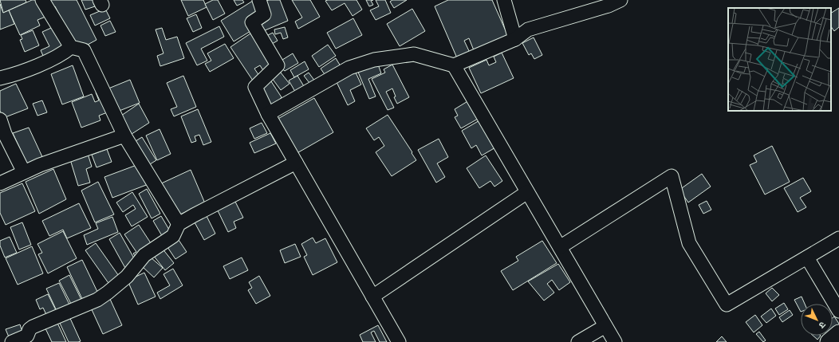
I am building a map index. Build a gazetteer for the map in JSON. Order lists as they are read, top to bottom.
{
  "north": "bottom right"
}
